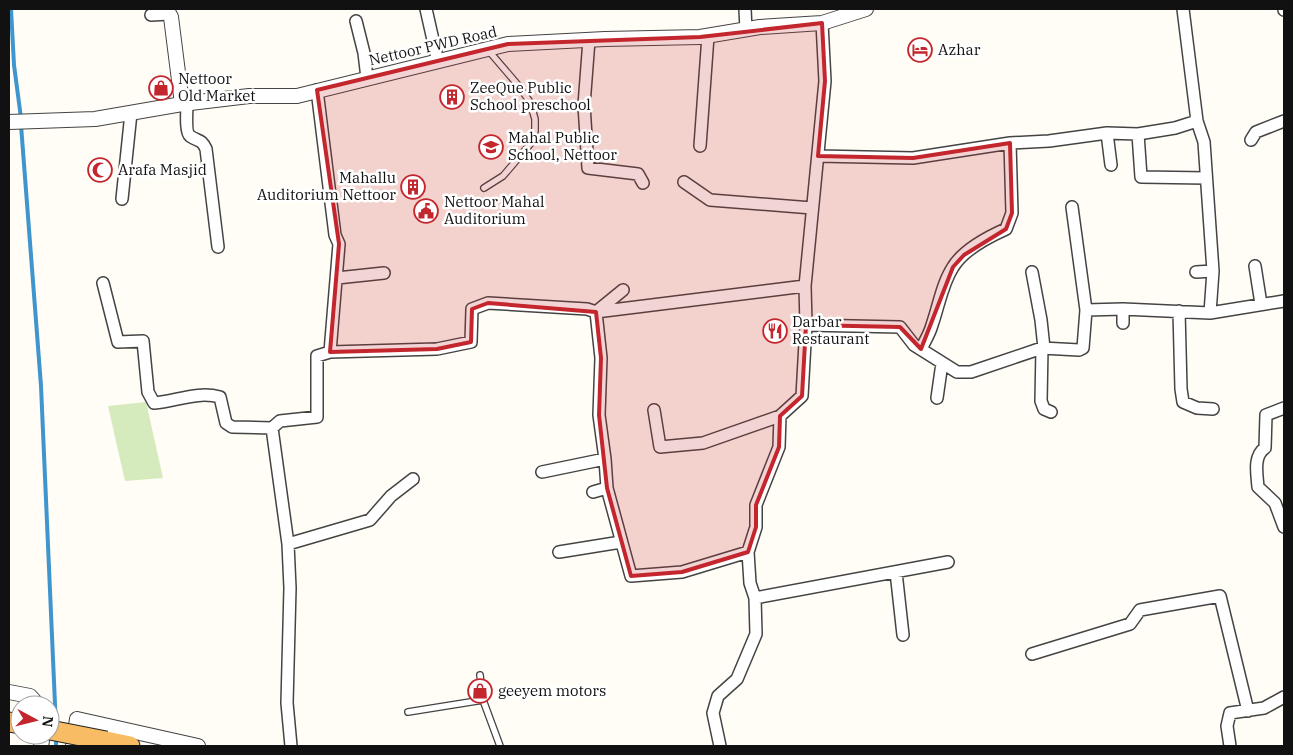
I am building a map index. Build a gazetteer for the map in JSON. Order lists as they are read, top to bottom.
{
  "streets": {
    "street": ["Nettoor PWD Road"]
  },
  "places": {
    "hotel": ["Azhar"],
    "shop": ["Nettoor Old Market", "geeyem motors"],
    "building": ["ZeeQue Public School preschool", "Mahallu Auditorium Nettoor"],
    "school or university": ["Mahal Public School, Nettoor"],
    "mosque": ["Arafa Masjid"],
    "public building": ["Nettoor Mahal Auditorium"],
    "restaurant": ["Darbar Restaurant"]
  },
  "north": "right"
}
